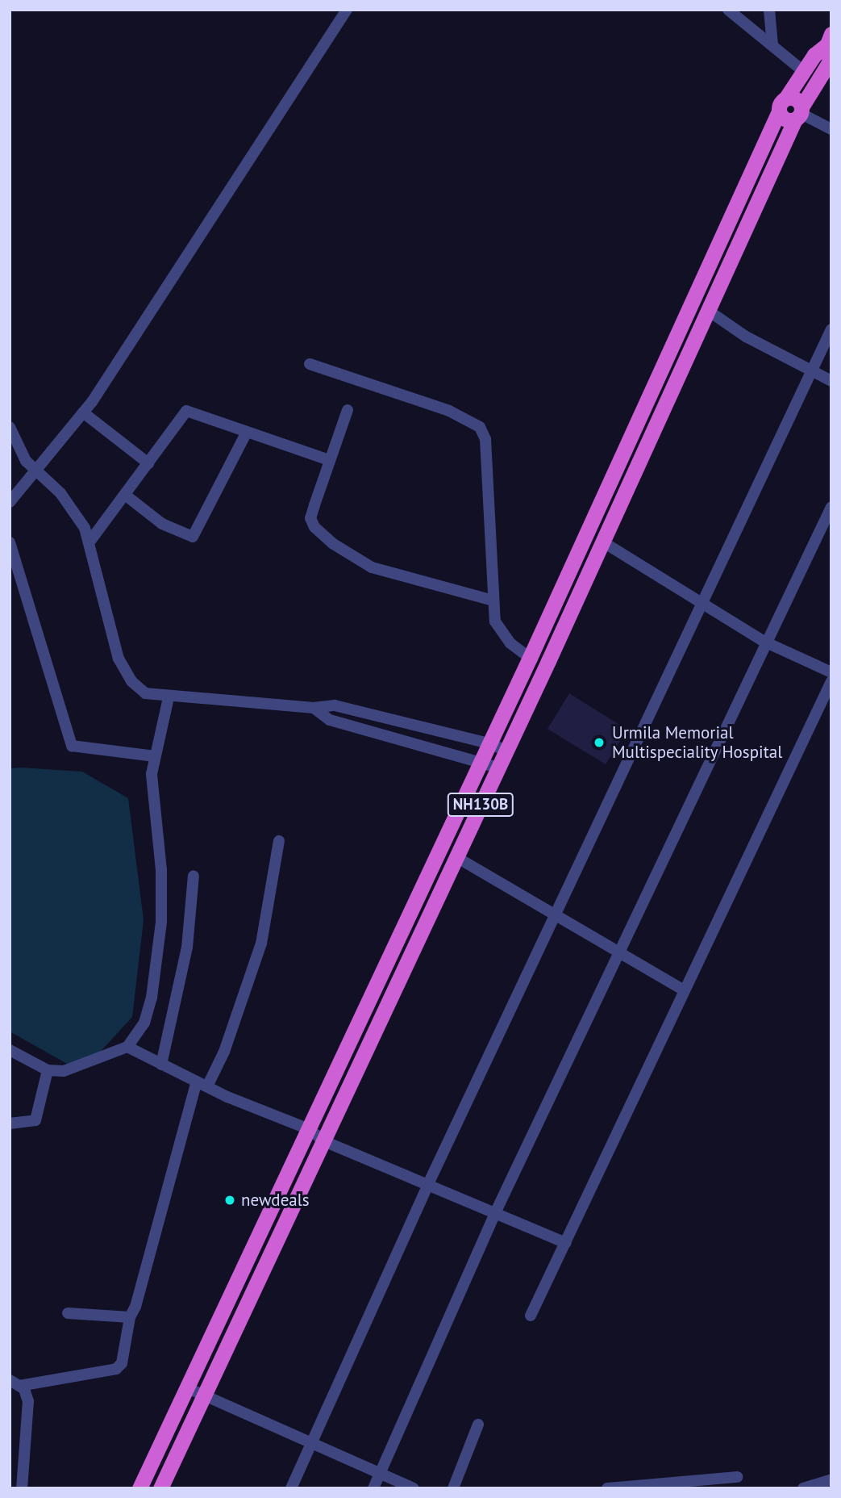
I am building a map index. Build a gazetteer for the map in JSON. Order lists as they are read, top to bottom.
{
  "streets": {
    "highway": ["NH130B"]
  },
  "places": ["Urmila Memorial Multispeciality Hospital", "newdeals"]
}
